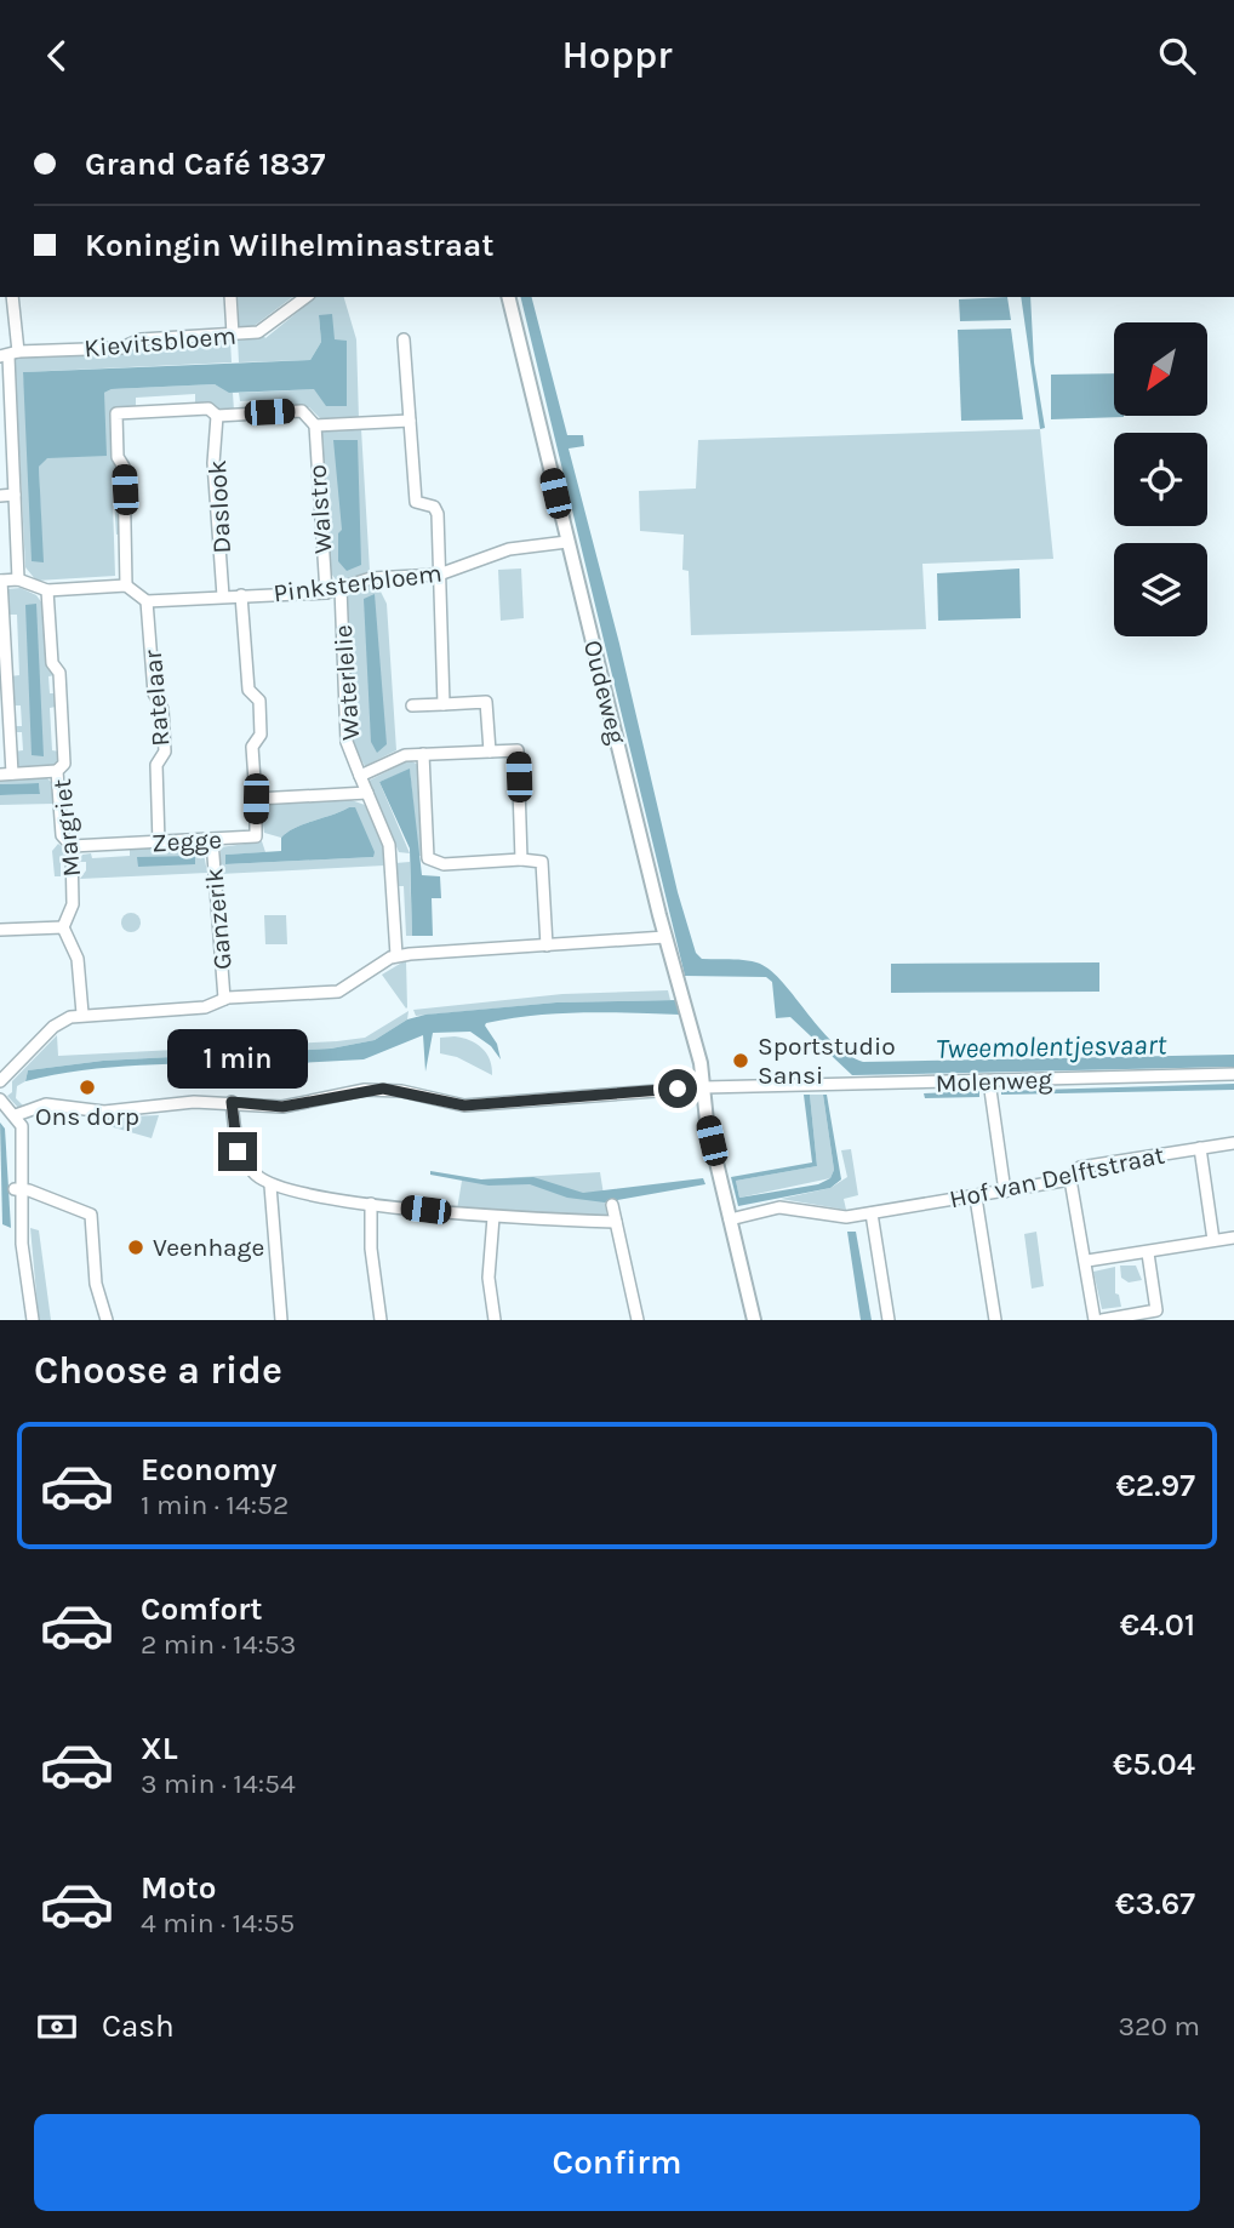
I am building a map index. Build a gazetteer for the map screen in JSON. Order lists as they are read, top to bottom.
{
  "streets": {
    "street": [
      "Kievitsbloem",
      "Daslook",
      "Walstro",
      "Pinksterbloem",
      "Waterlelie",
      "Oudeweg",
      "Ratelaar",
      "Margriet",
      "Zegge",
      "Ganzerik",
      "Molenweg",
      "Hof van Delftstraat"
    ]
  },
  "crossings": [
    ["Daslook", "Pinksterbloem"],
    ["Walstro", "Pinksterbloem"],
    ["Pinksterbloem", "Waterlelie"],
    ["Pinksterbloem", "Oudeweg"],
    ["Pinksterbloem", "Ratelaar"],
    ["Oudeweg", "Molenweg"],
    ["Oudeweg", "Hof van Delftstraat"],
    ["Ratelaar", "Zegge"],
    ["Margriet", "Zegge"],
    ["Zegge", "Ganzerik"]
  ],
  "water": ["Tweemolentjesvaart"],
  "places": ["Sportstudio Sansi", "Ons dorp", "Veenhage"],
  "north": "bottom left",
  "page": {
    "header": "Hoppr",
    "banner": ["Grand Café 1837", "Koningin Wilhelminastraat"],
    "bubble": "1 min",
    "heading": "Choose a ride",
    "list": [
      {
        "name": "Economy",
        "note": "1 min · 14:52",
        "value": "€2.97"
      },
      {
        "name": "Comfort",
        "note": "2 min · 14:53",
        "value": "€4.01"
      },
      {
        "name": "XL",
        "note": "3 min · 14:54",
        "value": "€5.04"
      },
      {
        "name": "Moto",
        "note": "4 min · 14:55",
        "value": "€3.67"
      }
    ],
    "pay": ["Cash", "320 m"],
    "buttons": "Confirm"
  }
}
